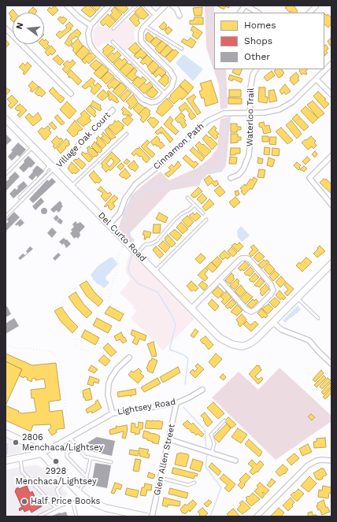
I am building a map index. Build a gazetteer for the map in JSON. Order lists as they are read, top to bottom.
{
  "streets": {
    "street": [
      "Waterloo Trail",
      "Village Oak Court",
      "Cinnamon Path",
      "Del Curto Road",
      "Lightsey Road",
      "Glen Allen Street"
    ]
  },
  "crossings": [
    ["Waterloo Trail", "Cinnamon Path"],
    ["Village Oak Court", "Del Curto Road"],
    ["Cinnamon Path", "Del Curto Road"],
    ["Lightsey Road", "Glen Allen Street"]
  ],
  "places": ["2806 Menchaca/Lightsey", "2928 Menchaca/Lightsey", "Half Price Books"],
  "legend": ["Homes", "Shops", "Other"],
  "north": "left"
}
